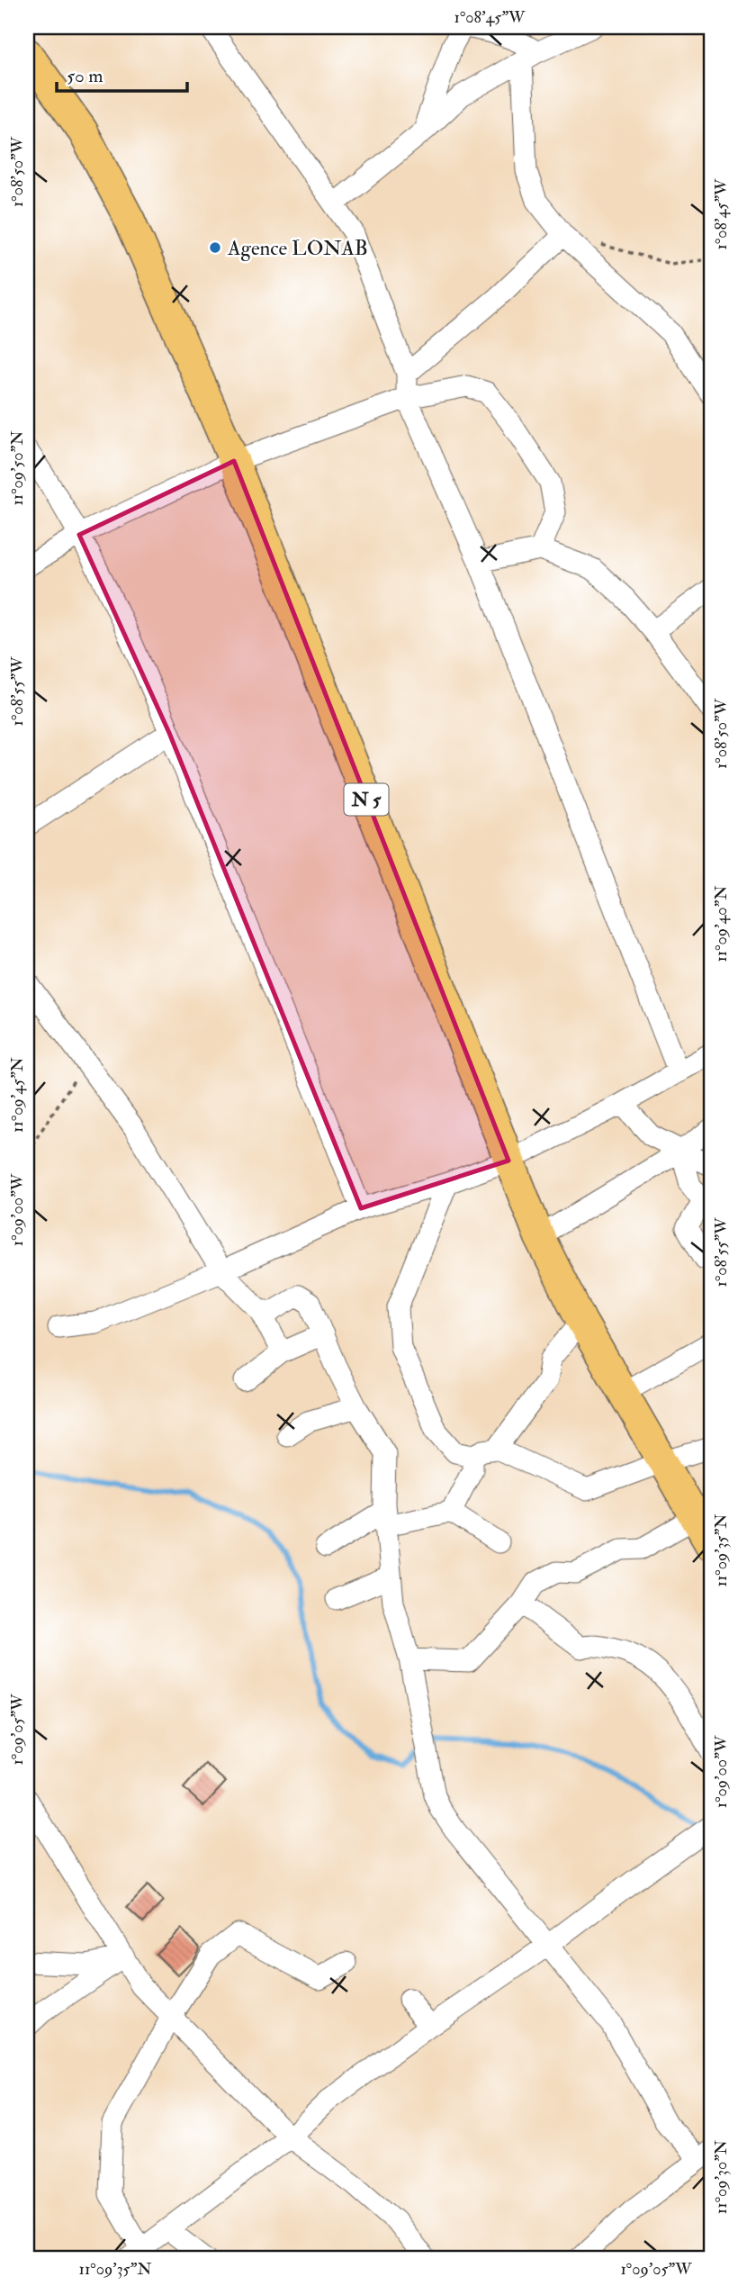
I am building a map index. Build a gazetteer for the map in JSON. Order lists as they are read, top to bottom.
{
  "streets": {
    "highway": ["N 5"]
  },
  "places": ["Agence LONAB"],
  "scale_bar": "50 m",
  "coordinates": [
    "1°08'45\"W",
    "1°08'50\"W",
    "11°09'50\"N",
    "1°08'55\"W",
    "11°09'40\"N",
    "11°09'45\"N",
    "1°09'00\"W",
    "11°09'35\"N",
    "1°09'05\"W",
    "11°09'30\"N"
  ]
}
